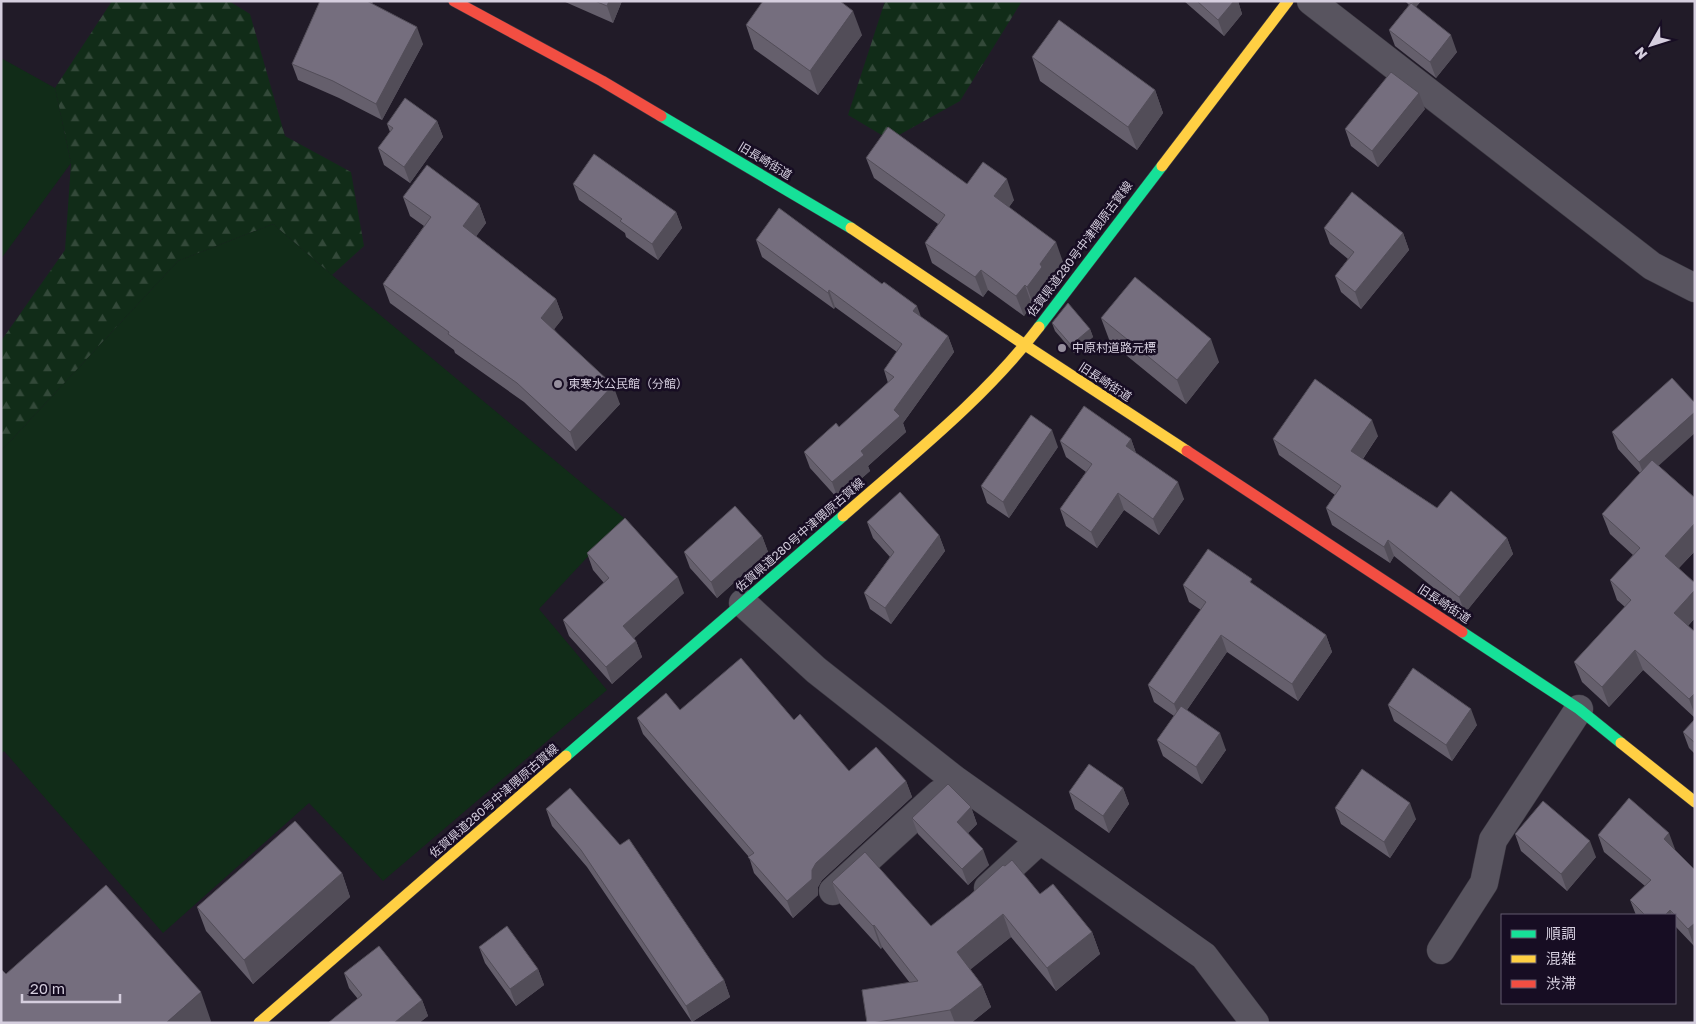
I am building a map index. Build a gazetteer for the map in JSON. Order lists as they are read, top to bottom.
{
  "streets": {
    "street": ["旧長崎街道", "佐賀県道280号中津隈原古賀線"]
  },
  "crossings": [
    ["旧長崎街道", "佐賀県道280号中津隈原古賀線"]
  ],
  "places": ["中原村道路元標", "東寒水公民館（分館）"],
  "legend": ["順調", "混雑", "渋滞"],
  "scale_bar": "20 m",
  "north": "bottom left"
}
